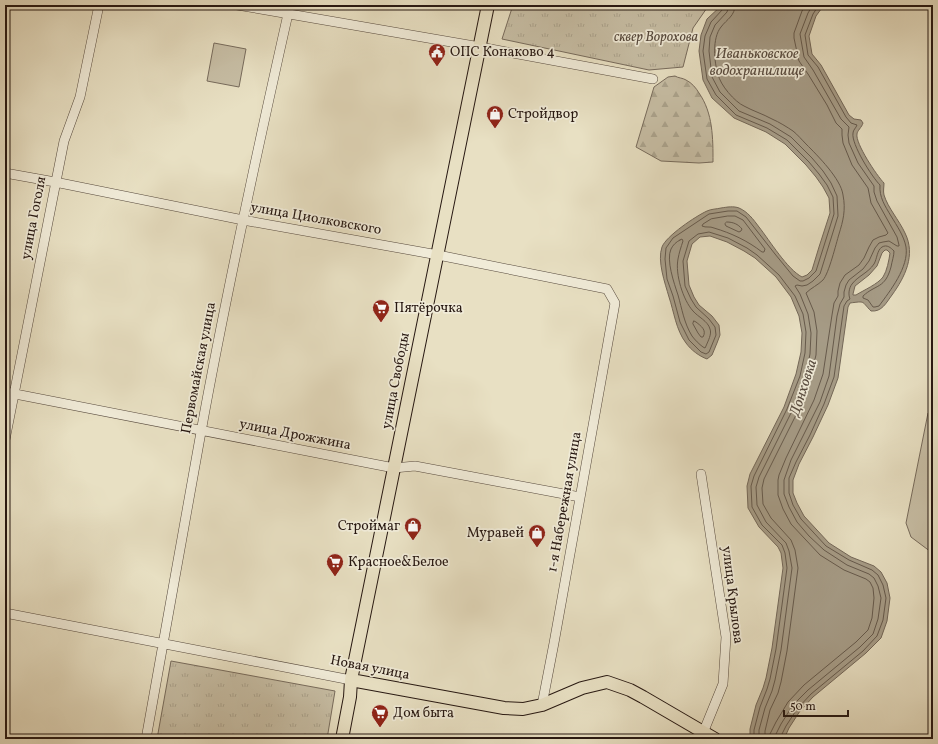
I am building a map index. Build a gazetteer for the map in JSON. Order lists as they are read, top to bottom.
{
  "streets": {
    "main road": ["улица Свободы", "Новая улица"],
    "street": [
      "улица Гоголя",
      "улица Циолковского",
      "Первомайская улица",
      "улица Дрожжина",
      "1-я Набережная улица",
      "улица Крылова"
    ]
  },
  "crossings": [
    ["улица Гоголя", "улица Циолковского"],
    ["улица Гоголя", "улица Дрожжина"],
    ["улица Циолковского", "Первомайская улица"],
    ["улица Циолковского", "улица Свободы"],
    ["улица Циолковского", "1-я Набережная улица"],
    ["Первомайская улица", "улица Дрожжина"],
    ["Первомайская улица", "Новая улица"],
    ["улица Свободы", "улица Дрожжина"],
    ["улица Свободы", "Новая улица"],
    ["улица Дрожжина", "1-я Набережная улица"],
    ["1-я Набережная улица", "Новая улица"],
    ["улица Крылова", "Новая улица"]
  ],
  "water": ["Иваньковское водохранилище", "Донховка"],
  "parks": ["сквер Ворохова"],
  "places": {
    "public building": ["ОПС Конаково 4"],
    "shop": ["Стройдвор", "Строймаг", "Муравей"],
    "supermarket": ["Пятёрочка", "Красное&Белое", "Дом быта"]
  },
  "scale_bar": "50 m"
}
